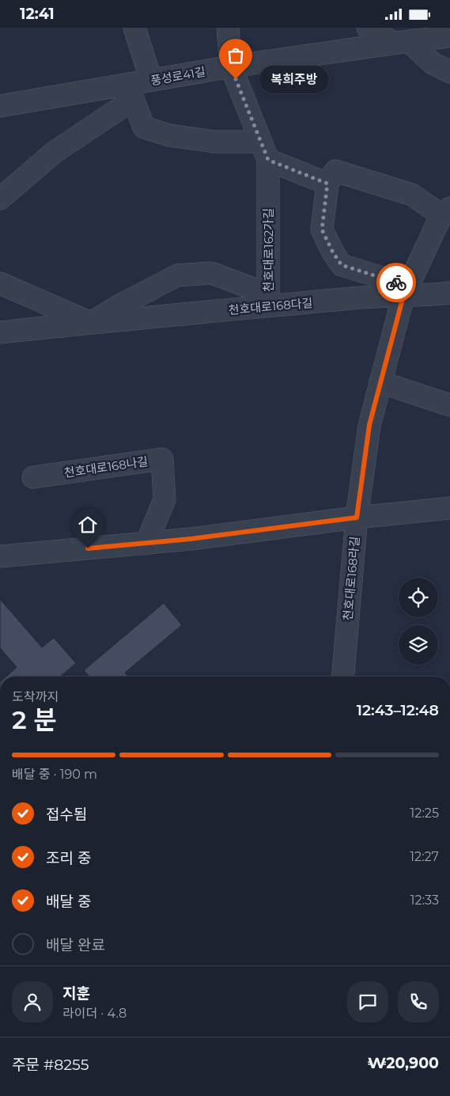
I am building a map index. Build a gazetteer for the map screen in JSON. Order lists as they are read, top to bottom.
{
  "streets": {
    "street": [
      "풍성로41길",
      "천호대로162가길",
      "천호대로168다길",
      "천호대로168나길",
      "천호대로168라길"
    ]
  },
  "crossings": [
    ["풍성로41길", "천호대로162가길"],
    ["천호대로162가길", "천호대로168다길"],
    ["천호대로168다길", "천호대로168라길"]
  ],
  "places": ["복희주방"],
  "page": {
    "status": "12:41",
    "bubble": "복희주방",
    "heading": ["2 분", "도착까지", "12:43–12:48"],
    "panel": [
      "지훈",
      "라이더 · 4.8",
      "주문 #8255",
      "₩20,900"
    ],
    "bar": "배달 중 · 190 m",
    "list": [
      ["접수됨", "12:25"],
      ["조리 중", "12:27"],
      ["배달 중", "12:33"],
      "배달 완료"
    ]
  }
}
